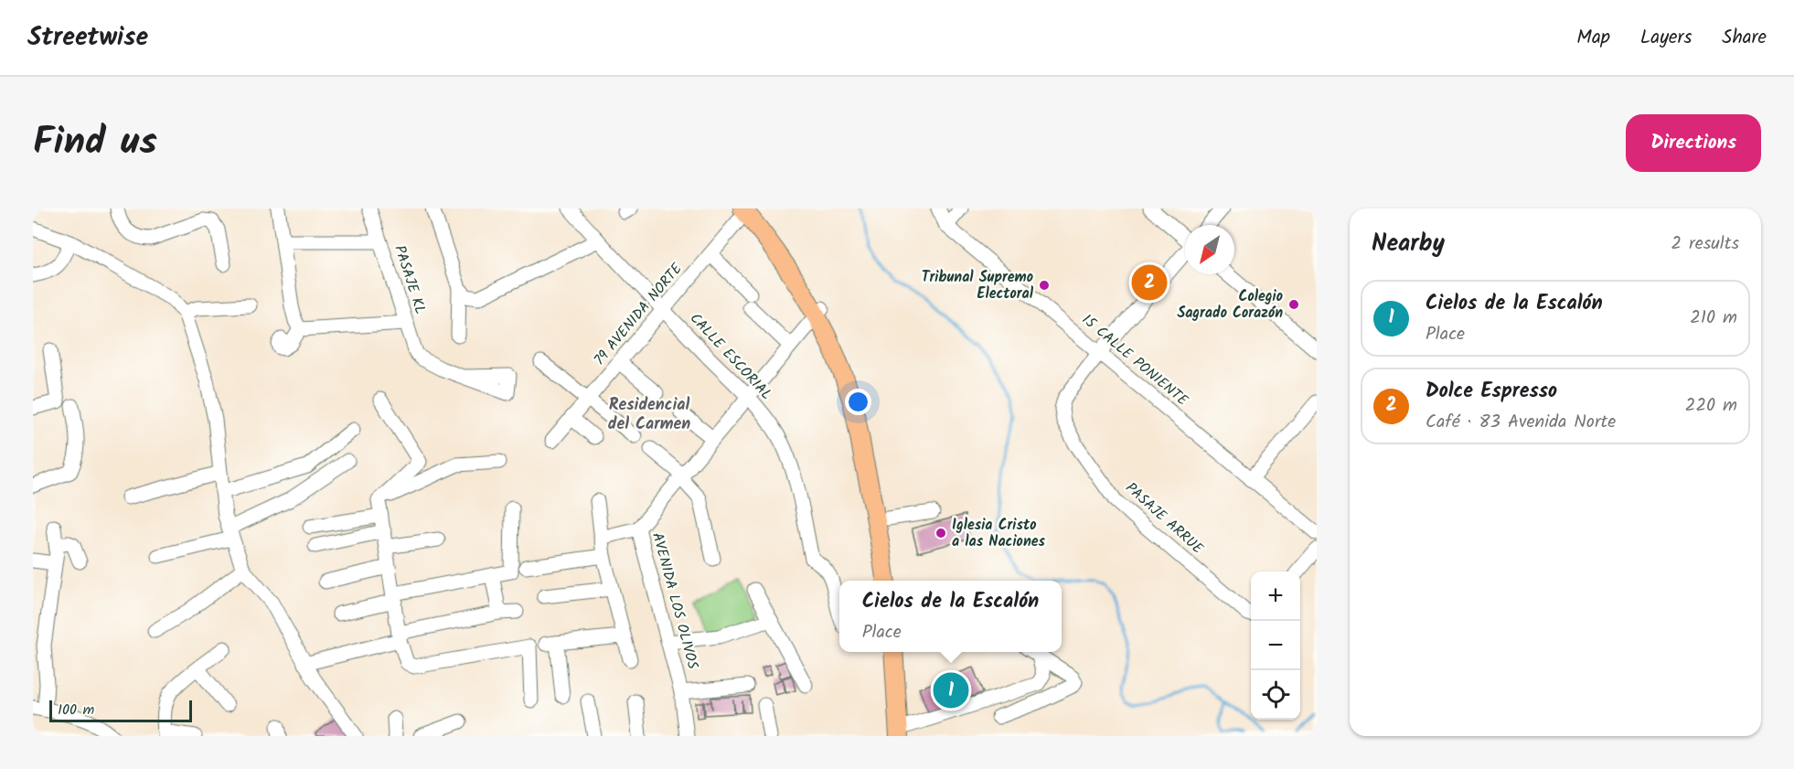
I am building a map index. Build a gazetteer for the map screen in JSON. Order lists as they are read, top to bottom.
{
  "streets": {
    "street": [
      "PASAJE KL",
      "79 AVENIDA NORTE",
      "CALLE ESCORIAL",
      "15 CALLE PONIENTE",
      "PASAJE ARRUE",
      "AVENIDA LOS OLIVOS"
    ]
  },
  "crossings": [
    ["79 AVENIDA NORTE", "CALLE ESCORIAL"],
    ["CALLE ESCORIAL", "AVENIDA LOS OLIVOS"],
    ["15 CALLE PONIENTE", "PASAJE ARRUE"]
  ],
  "districts": ["Residencial del Carmen"],
  "places": ["Tribunal Supremo Electoral", "Colegio Sagrado Corazón", "Iglesia Cristo a las Naciones"],
  "scale_bar": "100 m",
  "north": "bottom left",
  "page": {
    "header": "Streetwise",
    "nav": ["Map", "Layers", "Share"],
    "title": "Find us",
    "buttons": "Directions",
    "heading": ["Nearby", "2 results"],
    "pins": ["2", "1"],
    "list": [
      {
        "mark": "1",
        "name": "Cielos de la Escalón",
        "note": "Place",
        "value": "210 m"
      },
      {
        "mark": "2",
        "name": "Dolce Espresso",
        "note": "Café · 83 Avenida Norte",
        "value": "220 m"
      }
    ],
    "map_buttons": ["+", "−"],
    "popup": ["Cielos de la Escalón", "Place"],
    "scale": "100 m"
  }
}
